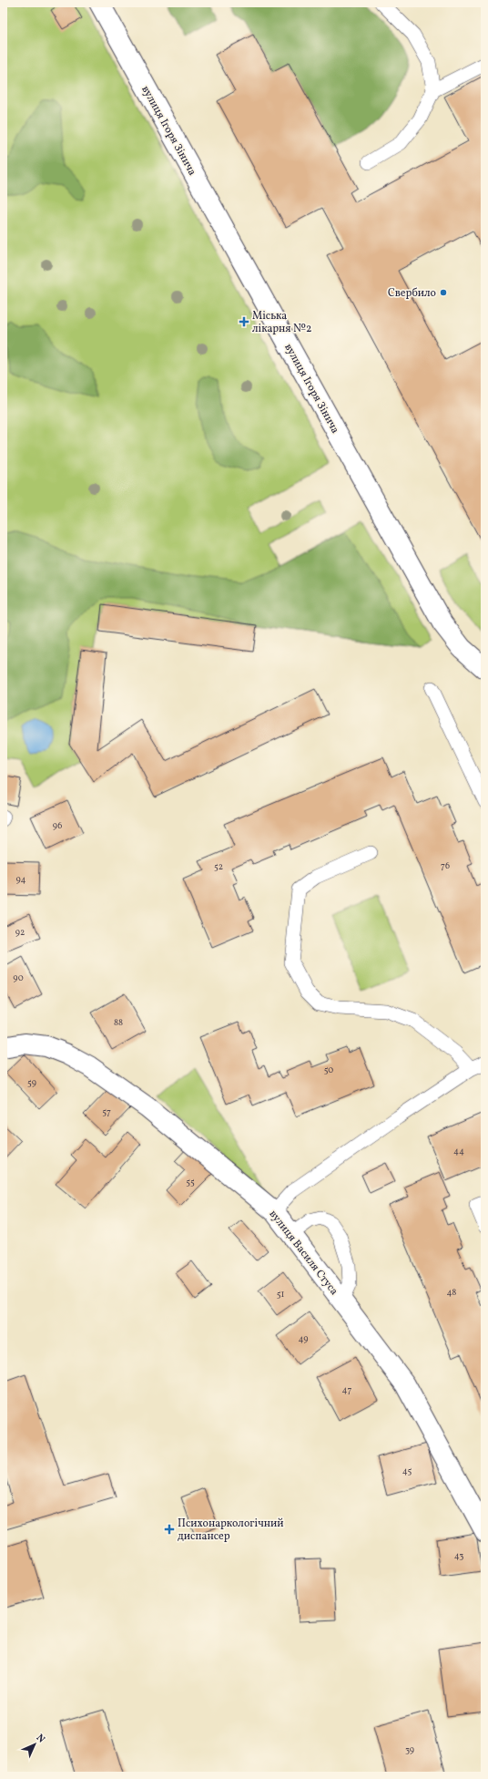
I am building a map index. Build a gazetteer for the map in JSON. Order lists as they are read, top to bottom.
{
  "streets": {
    "street": ["вулиця Ігоря Зінича", "вулиця Василя Стуса"]
  },
  "places": {
    "other": ["Свербило"],
    "health": ["Міська лікарня №2", "Психонаркологічний диспансер"]
  },
  "house_numbers": [
    "96",
    "76",
    "52",
    "94",
    "92",
    "90",
    "88",
    "50",
    "59",
    "57",
    "44",
    "55",
    "48",
    "51",
    "49",
    "47",
    "45",
    "43",
    "39"
  ],
  "north": "top right"
}
